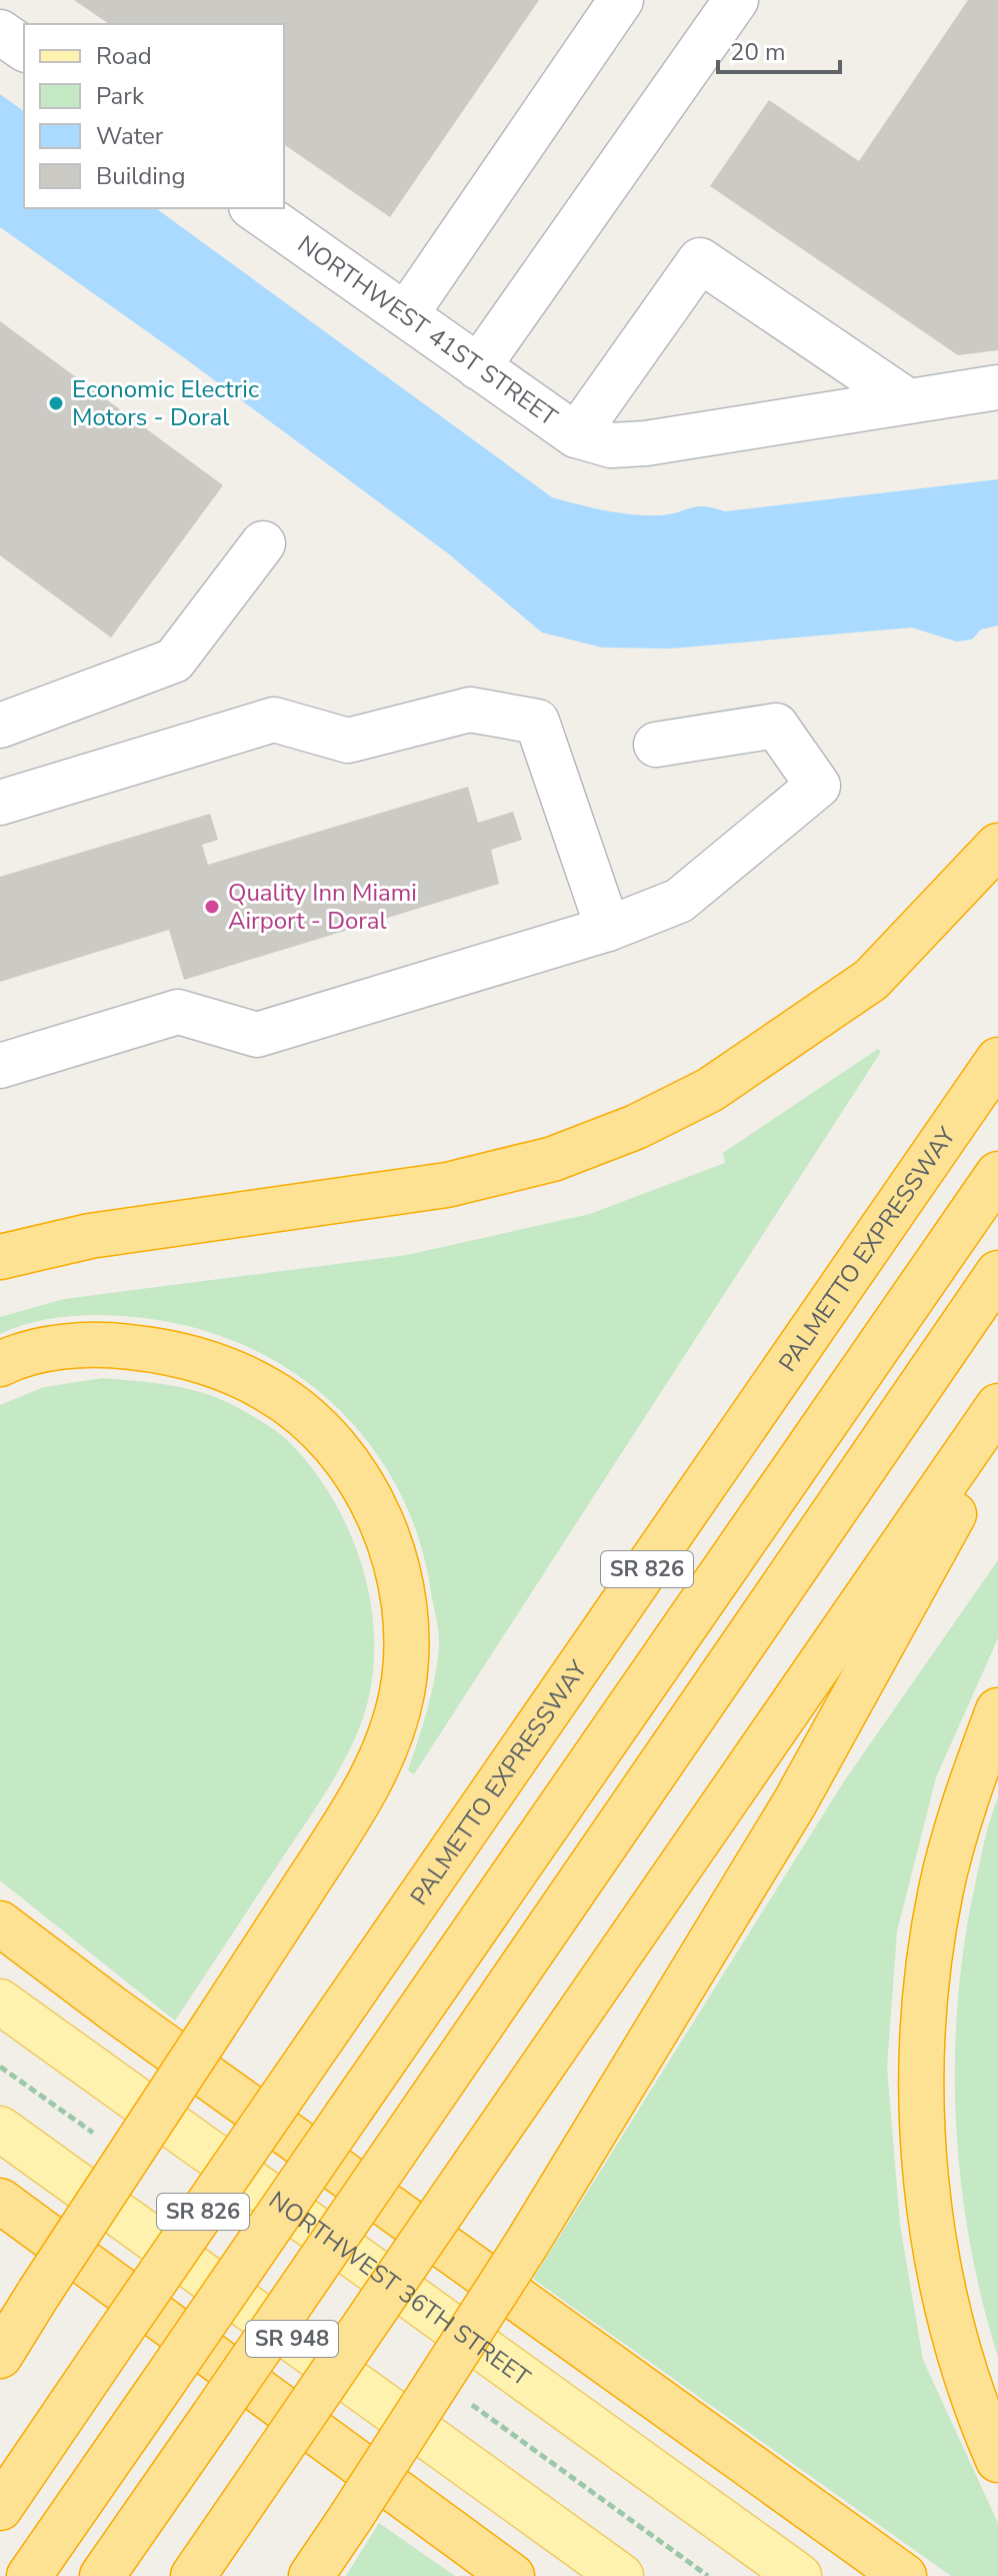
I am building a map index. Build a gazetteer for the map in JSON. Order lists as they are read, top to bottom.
{
  "streets": {
    "highway": ["PALMETTO EXPRESSWAY", "SR 826"],
    "main road": ["NORTHWEST 36TH STREET", "SR 948"],
    "street": ["NORTHWEST 41ST STREET"]
  },
  "places": ["Economic Electric Motors - Doral", "Quality Inn Miami Airport - Doral"],
  "legend": [
    "Road",
    "Park",
    "Water",
    "Building"
  ],
  "scale_bar": "20 m"
}
